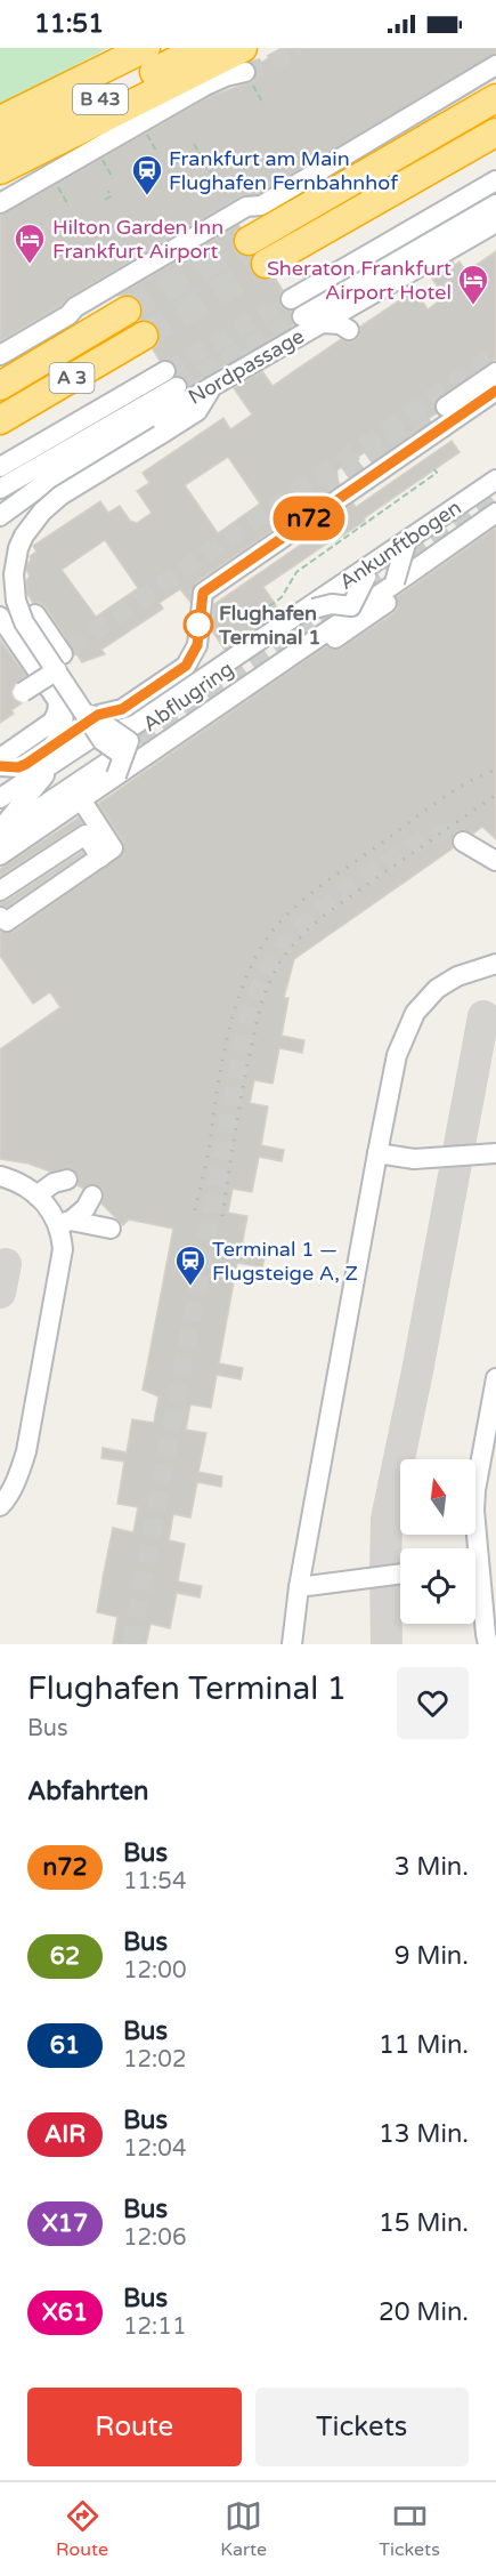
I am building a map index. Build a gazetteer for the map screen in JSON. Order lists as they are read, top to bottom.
{
  "streets": {
    "highway": ["B 43", "A 3"],
    "street": ["Nordpassage", "Ankunftbogen", "Abflugring"]
  },
  "crossings": [
    ["Ankunftbogen", "Abflugring"]
  ],
  "places": {
    "station": ["Frankfurt am Main Flughafen Fernbahnhof", "Terminal 1 — Flugsteige A, Z"],
    "hotel": ["Hilton Garden Inn Frankfurt Airport", "Sheraton Frankfurt Airport Hotel"],
    "other": ["Flughafen Terminal 1"]
  },
  "lines": ["bus line n72"],
  "north": "top",
  "page": {
    "status": "11:51",
    "on_map": "n72",
    "heading": [
      ["Flughafen Terminal 1", "Bus"],
      "Abfahrten"
    ],
    "list": [
      {
        "mark": "n72",
        "name": "Bus",
        "note": "11:54",
        "value": "3 Min."
      },
      {
        "mark": "62",
        "name": "Bus",
        "note": "12:00",
        "value": "9 Min."
      },
      {
        "mark": "61",
        "name": "Bus",
        "note": "12:02",
        "value": "11 Min."
      },
      {
        "mark": "AIR",
        "name": "Bus",
        "note": "12:04",
        "value": "13 Min."
      },
      {
        "mark": "X17",
        "name": "Bus",
        "note": "12:06",
        "value": "15 Min."
      },
      {
        "mark": "X61",
        "name": "Bus",
        "note": "12:11",
        "value": "20 Min."
      }
    ],
    "buttons": ["Route", "Tickets"],
    "tabs": ["Route", "Karte", "Tickets"]
  }
}
